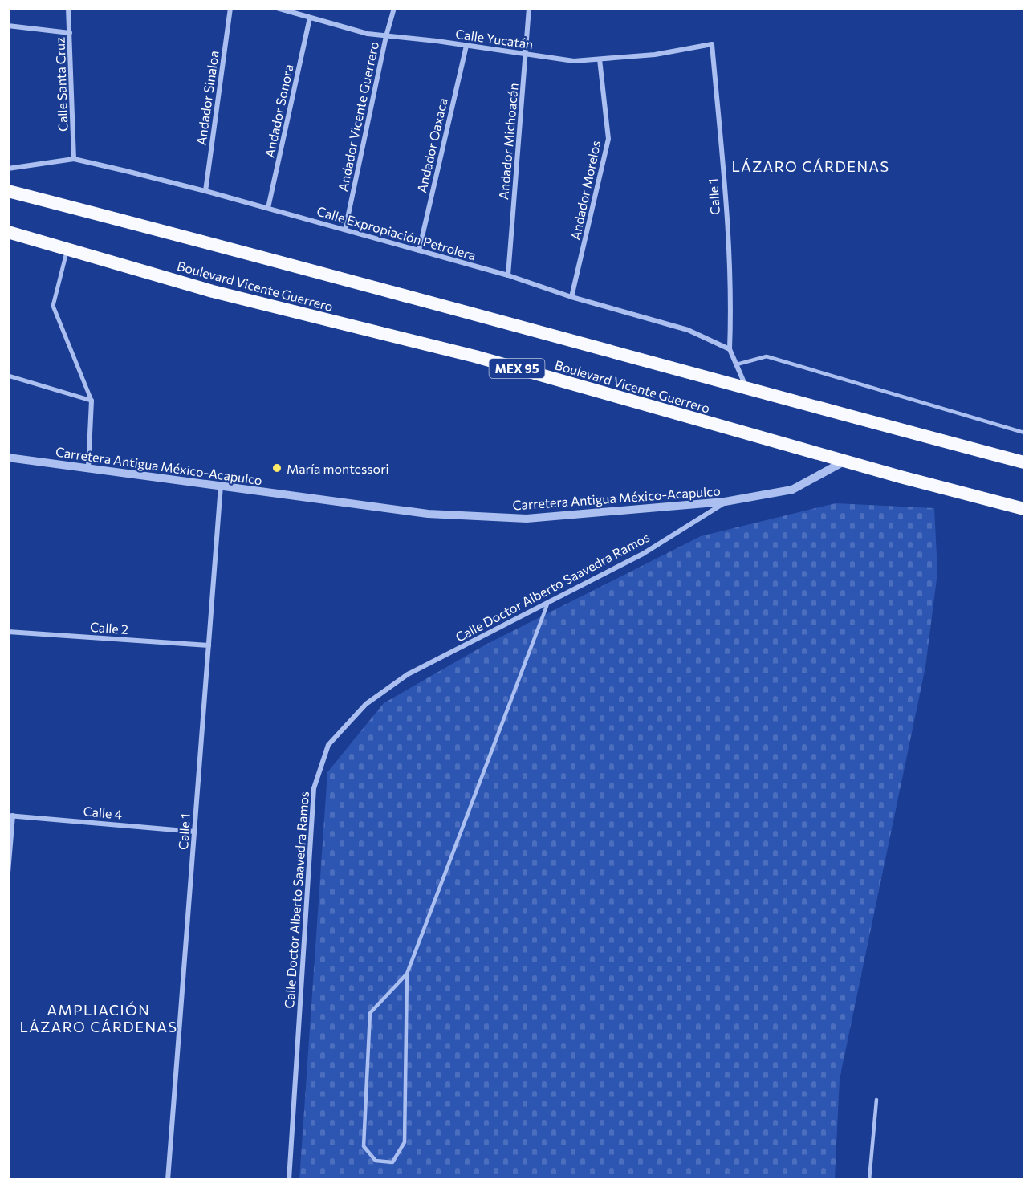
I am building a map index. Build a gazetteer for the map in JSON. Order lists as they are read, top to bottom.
{
  "streets": {
    "highway": ["Boulevard Vicente Guerrero", "MEX 95"],
    "street": [
      "Calle Yucatán",
      "Calle Santa Cruz",
      "Andador Sinaloa",
      "Andador Sonora",
      "Andador Vicente Guerrero",
      "Andador Michoacán",
      "Andador Oaxaca",
      "Andador Morelos",
      "Calle 1",
      "Calle Expropiación Petrolera",
      "Carretera Antigua México-Acapulco",
      "Calle Doctor Alberto Saavedra Ramos",
      "Calle 2",
      "Calle 4"
    ]
  },
  "crossings": [
    ["Calle Yucatán", "Andador Sonora"],
    ["Calle Yucatán", "Andador Vicente Guerrero"],
    ["Calle Yucatán", "Andador Michoacán"],
    ["Calle Yucatán", "Andador Oaxaca"],
    ["Calle Yucatán", "Andador Morelos"],
    ["Calle Yucatán", "Calle 1"],
    ["Calle Santa Cruz", "Calle Expropiación Petrolera"],
    ["Andador Sinaloa", "Calle Expropiación Petrolera"],
    ["Andador Sonora", "Calle Expropiación Petrolera"],
    ["Andador Vicente Guerrero", "Calle Expropiación Petrolera"],
    ["Andador Michoacán", "Calle Expropiación Petrolera"],
    ["Andador Oaxaca", "Calle Expropiación Petrolera"],
    ["Andador Morelos", "Calle Expropiación Petrolera"],
    ["Calle 1", "Calle Expropiación Petrolera"],
    ["Calle 1", "Carretera Antigua México-Acapulco"],
    ["Calle 1", "Calle 2"],
    ["Calle 1", "Calle 4"],
    ["Boulevard Vicente Guerrero", "Carretera Antigua México-Acapulco"],
    ["Carretera Antigua México-Acapulco", "Calle Doctor Alberto Saavedra Ramos"]
  ],
  "districts": ["LÁZARO CÁRDENAS", "AMPLIACIÓN LÁZARO CÁRDENAS"],
  "places": ["María montessori"]
}
